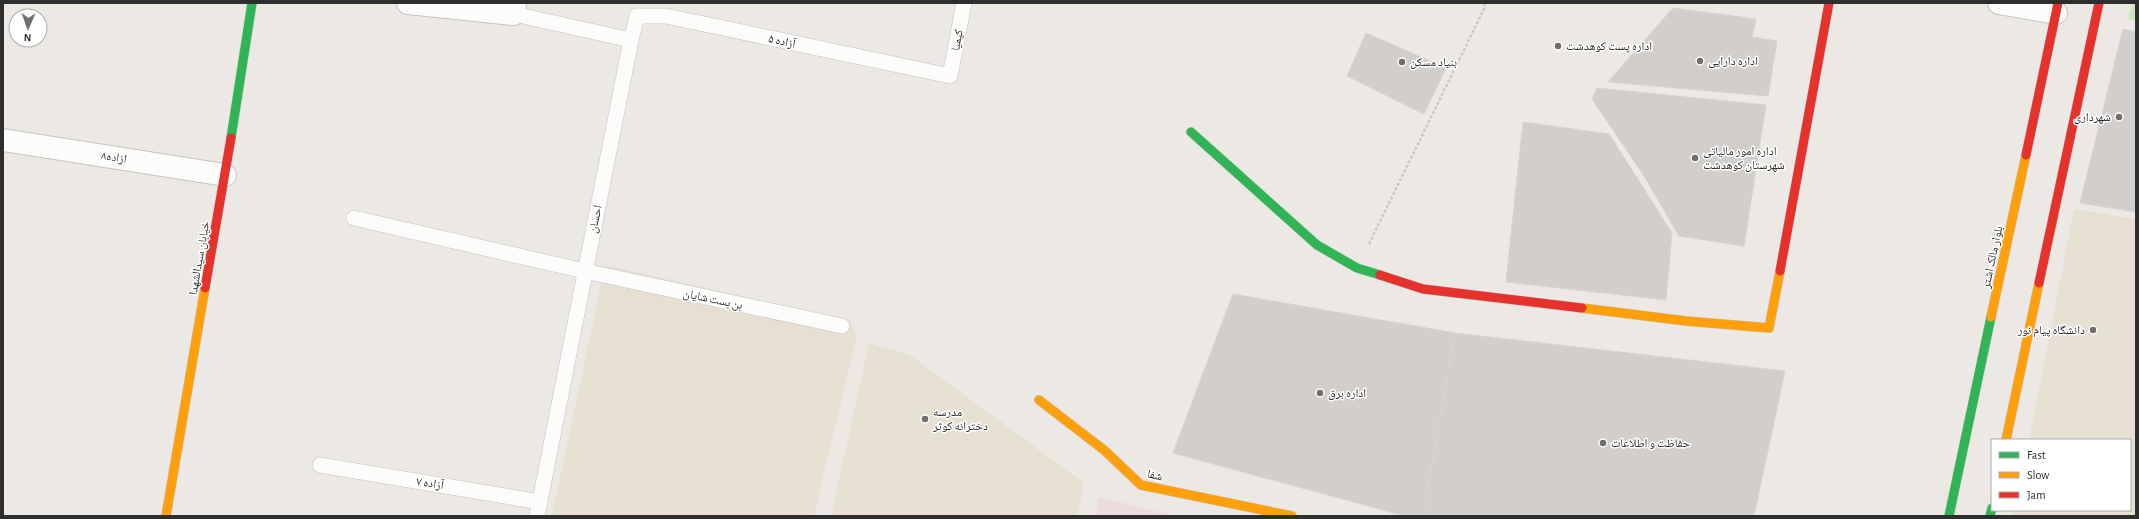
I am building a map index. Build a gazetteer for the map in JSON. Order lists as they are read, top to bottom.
{
  "streets": {
    "street": [
      "ازاده۸",
      "بلوار مالک اشتر",
      "خیابان سیدالشهدا",
      "شفا"
    ],
    "lane": [
      "کیمیا",
      "آزاده ۵",
      "احسان",
      "بن بست شایان",
      "آزاده ۷"
    ]
  },
  "crossings": [
    ["کیمیا", "آزاده ۵"],
    ["آزاده ۵", "احسان"],
    ["ازاده۸", "خیابان سیدالشهدا"],
    ["احسان", "بن بست شایان"],
    ["احسان", "آزاده ۷"]
  ],
  "places": [
    "اداره پست کوهدشت",
    "اداره دارایی",
    "بنیاد مسکن",
    "شهرداری",
    "اداره امور مالیاتی شهرستان کوهدشت",
    "دانشگاه پیام نور",
    "اداره برق",
    "مدرسه دخترانه کوثر",
    "حفاظت و اطلاعات"
  ],
  "legend": ["Fast", "Slow", "Jam"],
  "north": "bottom"
}
